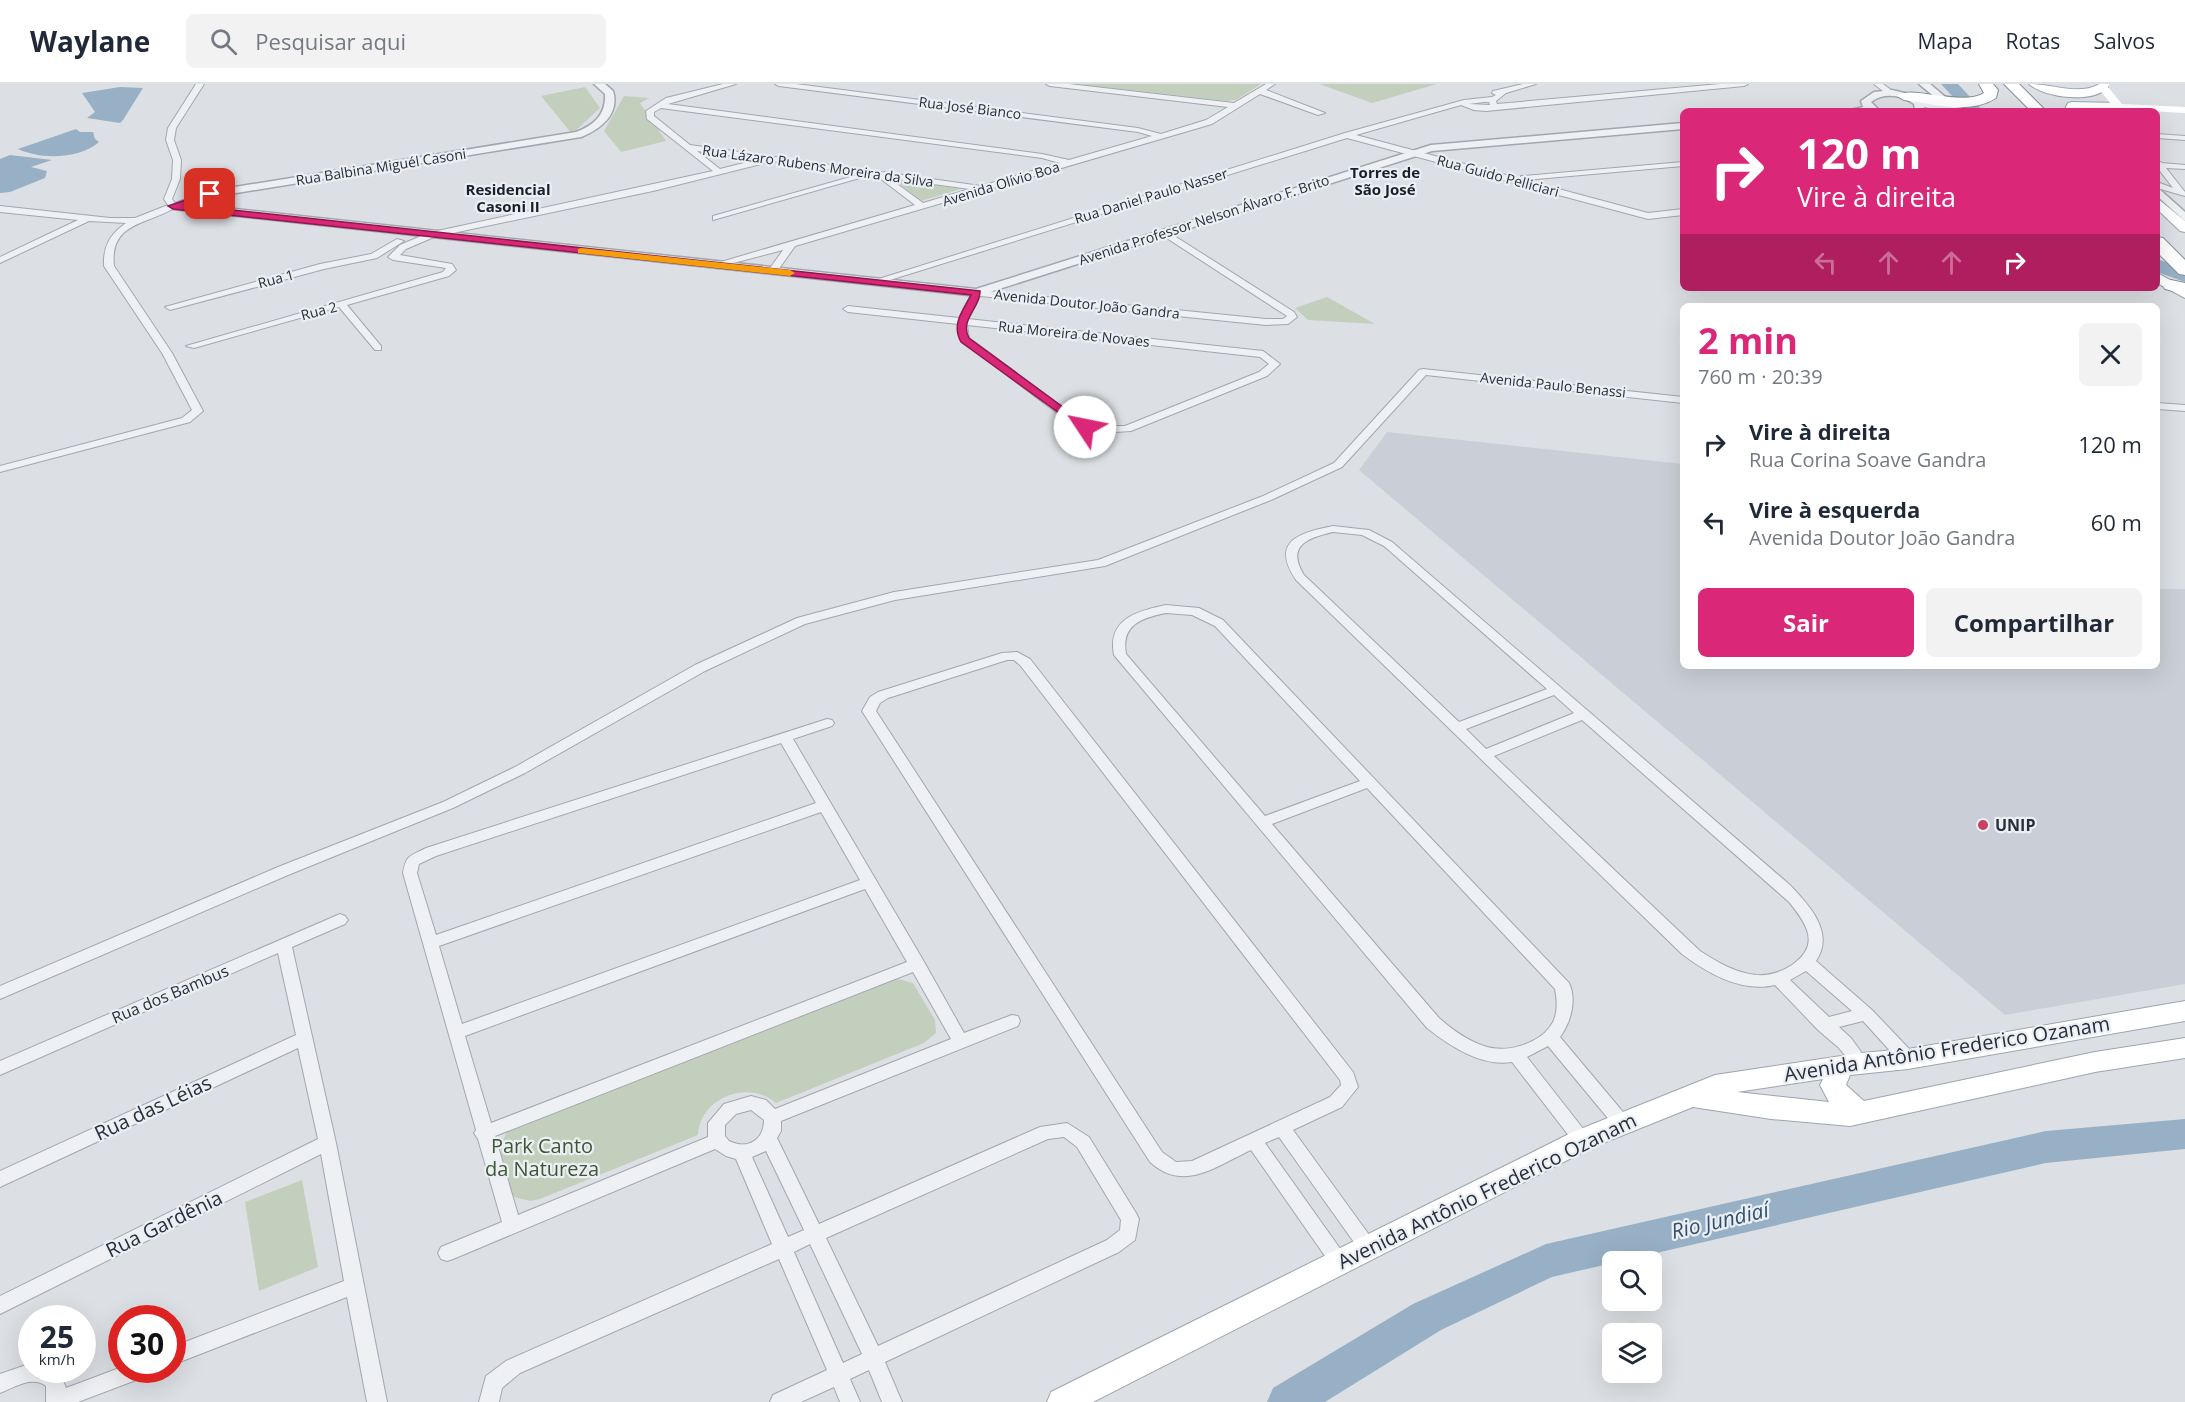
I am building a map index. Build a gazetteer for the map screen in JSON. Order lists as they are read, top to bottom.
{
  "streets": {
    "main road": ["Avenida Antônio Frederico Ozanam"],
    "street": [
      "Rua José Bianco",
      "Rua Lázaro Rubens Moreira da Silva",
      "Rua Balbina Miguél Casoni",
      "Rua Guido Pelliciari",
      "Avenida Olívio Boa",
      "Rua Daniel Paulo Nasser",
      "Avenida Professor Nelson Álvaro F. Brito",
      "Rua 1",
      "Avenida Doutor João Gandra",
      "Rua 2",
      "Rua Moreira de Novaes",
      "Avenida Paulo Benassi",
      "Rua dos Bambus",
      "Rua das Léias",
      "Rua Gardênia"
    ]
  },
  "crossings": [
    ["Rua José Bianco", "Avenida Olívio Boa"],
    ["Rua Lázaro Rubens Moreira da Silva", "Avenida Olívio Boa"],
    ["Rua Balbina Miguél Casoni", "Avenida Doutor João Gandra"],
    ["Rua Guido Pelliciari", "Rua Daniel Paulo Nasser"],
    ["Rua Guido Pelliciari", "Avenida Professor Nelson Álvaro F. Brito"],
    ["Avenida Olívio Boa", "Avenida Doutor João Gandra"],
    ["Rua Daniel Paulo Nasser", "Avenida Doutor João Gandra"],
    ["Avenida Professor Nelson Álvaro F. Brito", "Avenida Doutor João Gandra"]
  ],
  "districts": ["Torres de São José", "Residencial Casoni II"],
  "water": ["Rio Jundiaí"],
  "parks": ["Park Canto da Natureza"],
  "places": ["UNIP"],
  "page": {
    "header": "Waylane",
    "search": "Pesquisar aqui",
    "nav": ["Mapa", "Rotas", "Salvos"],
    "turn": ["120 m", "Vire à direita"],
    "heading": ["2 min", "760 m · 20:39"],
    "list": [
      {
        "name": "Vire à direita",
        "note": "Rua Corina Soave Gandra",
        "value": "120 m"
      },
      {
        "name": "Vire à esquerda",
        "note": "Avenida Doutor João Gandra",
        "value": "60 m"
      }
    ],
    "buttons": ["Sair", "Compartilhar"],
    "speed": "25 km/h",
    "limit": "30"
  }
}
